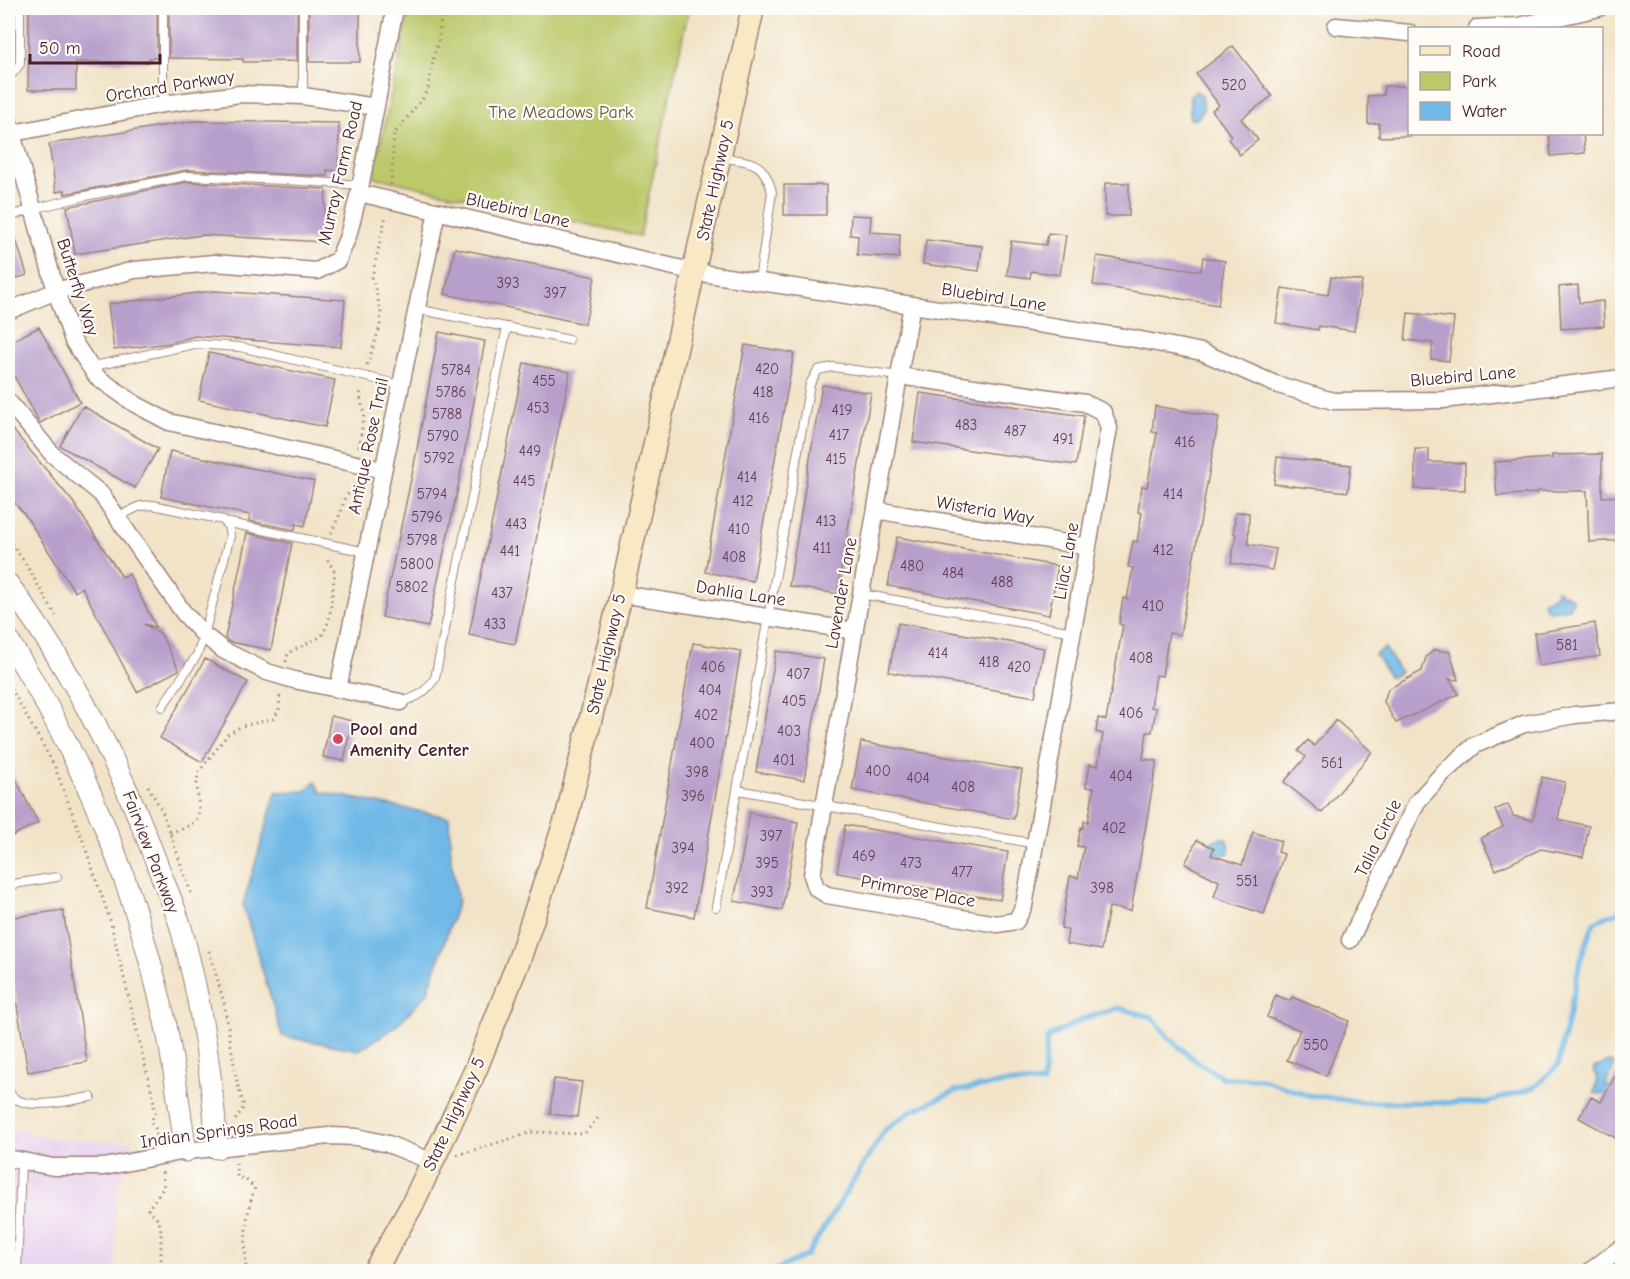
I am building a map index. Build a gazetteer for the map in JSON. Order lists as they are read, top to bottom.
{
  "streets": {
    "main road": ["State Highway 5"],
    "street": [
      "Orchard Parkway",
      "Murray Farm Road",
      "Bluebird Lane",
      "Butterfly Way",
      "Antique Rose Trail",
      "Wisteria Way",
      "Lilac Lane",
      "Dahlia Lane",
      "Lavender Lane",
      "Talia Circle",
      "Fairview Parkway",
      "Primrose Place",
      "Indian Springs Road"
    ]
  },
  "crossings": [
    ["Orchard Parkway", "Murray Farm Road"],
    ["Orchard Parkway", "Butterfly Way"],
    ["Murray Farm Road", "Bluebird Lane"],
    ["Murray Farm Road", "Butterfly Way"],
    ["State Highway 5", "Bluebird Lane"],
    ["State Highway 5", "Dahlia Lane"],
    ["State Highway 5", "Indian Springs Road"],
    ["Bluebird Lane", "Antique Rose Trail"],
    ["Bluebird Lane", "Lavender Lane"],
    ["Butterfly Way", "Antique Rose Trail"],
    ["Wisteria Way", "Lilac Lane"],
    ["Wisteria Way", "Lavender Lane"],
    ["Lilac Lane", "Lavender Lane"],
    ["Lilac Lane", "Primrose Place"],
    ["Dahlia Lane", "Lavender Lane"],
    ["Lavender Lane", "Primrose Place"],
    ["Fairview Parkway", "Indian Springs Road"]
  ],
  "parks": ["The Meadows Park"],
  "places": ["Pool and Amenity Center"],
  "house_numbers": [
    "520",
    "393",
    "397",
    "420",
    "5784",
    "455",
    "5786",
    "418",
    "453",
    "419",
    "5788",
    "416",
    "483",
    "487",
    "417",
    "5790",
    "491",
    "416",
    "449",
    "5792",
    "415",
    "414",
    "445",
    "5794",
    "414",
    "412",
    "5796",
    "413",
    "443",
    "410",
    "5798",
    "411",
    "412",
    "441",
    "408",
    "5800",
    "480",
    "484",
    "488",
    "5802",
    "437",
    "410",
    "433",
    "581",
    "414",
    "408",
    "418",
    "406",
    "420",
    "407",
    "404",
    "405",
    "406",
    "402",
    "403",
    "400",
    "401",
    "561",
    "400",
    "398",
    "404",
    "404",
    "408",
    "396",
    "402",
    "397",
    "394",
    "469",
    "395",
    "473",
    "477",
    "551",
    "392",
    "398",
    "393",
    "550"
  ],
  "legend": ["Road", "Park", "Water"],
  "scale_bar": "50 m"
}
